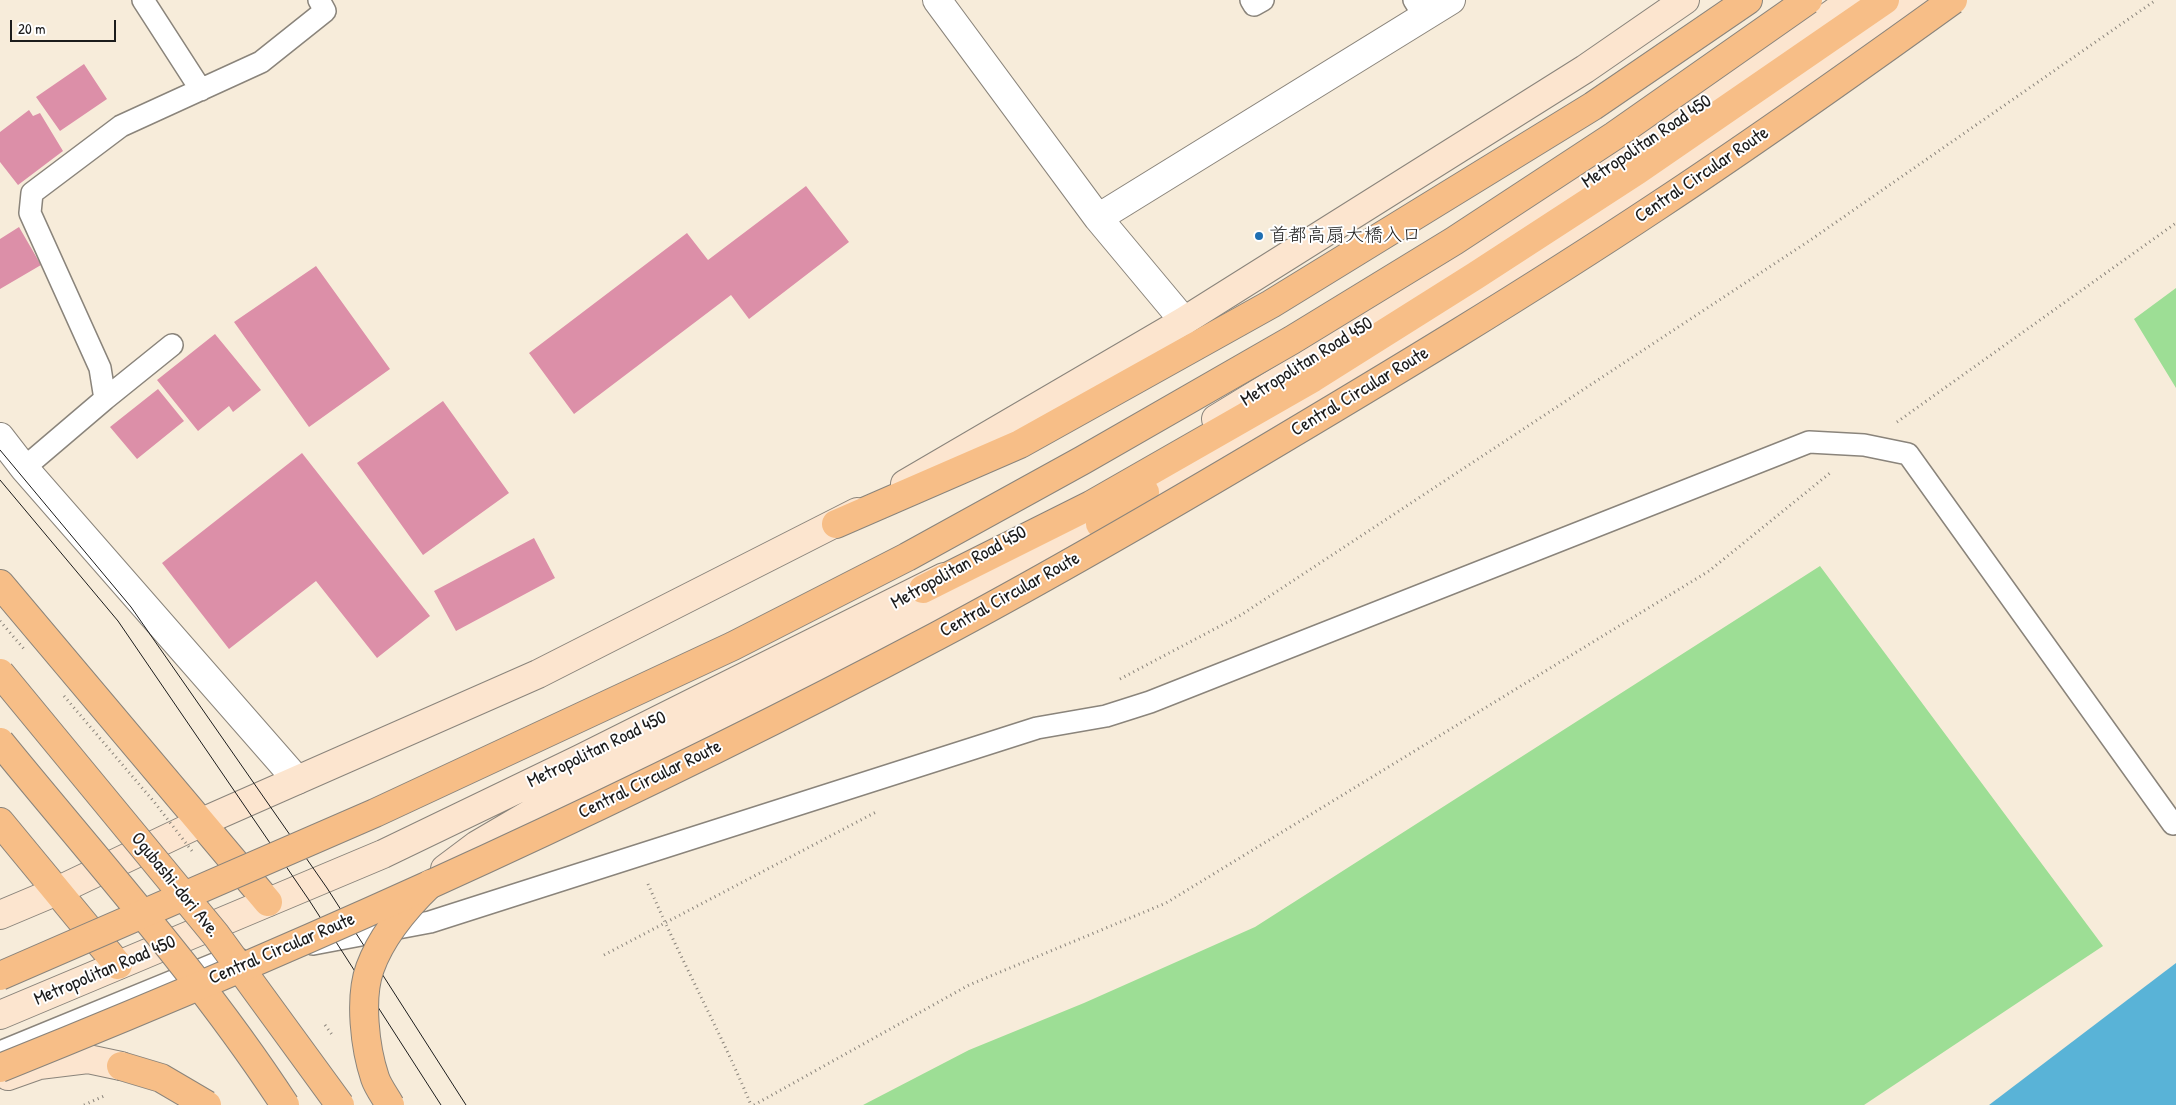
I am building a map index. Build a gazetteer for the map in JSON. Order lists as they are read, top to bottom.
{
  "streets": {
    "main road": ["Metropolitan Road 450", "Central Circular Route", "Ogubashi-dori Ave."]
  },
  "places": ["首都高扇大橋入口"],
  "scale_bar": "20 m"
}
